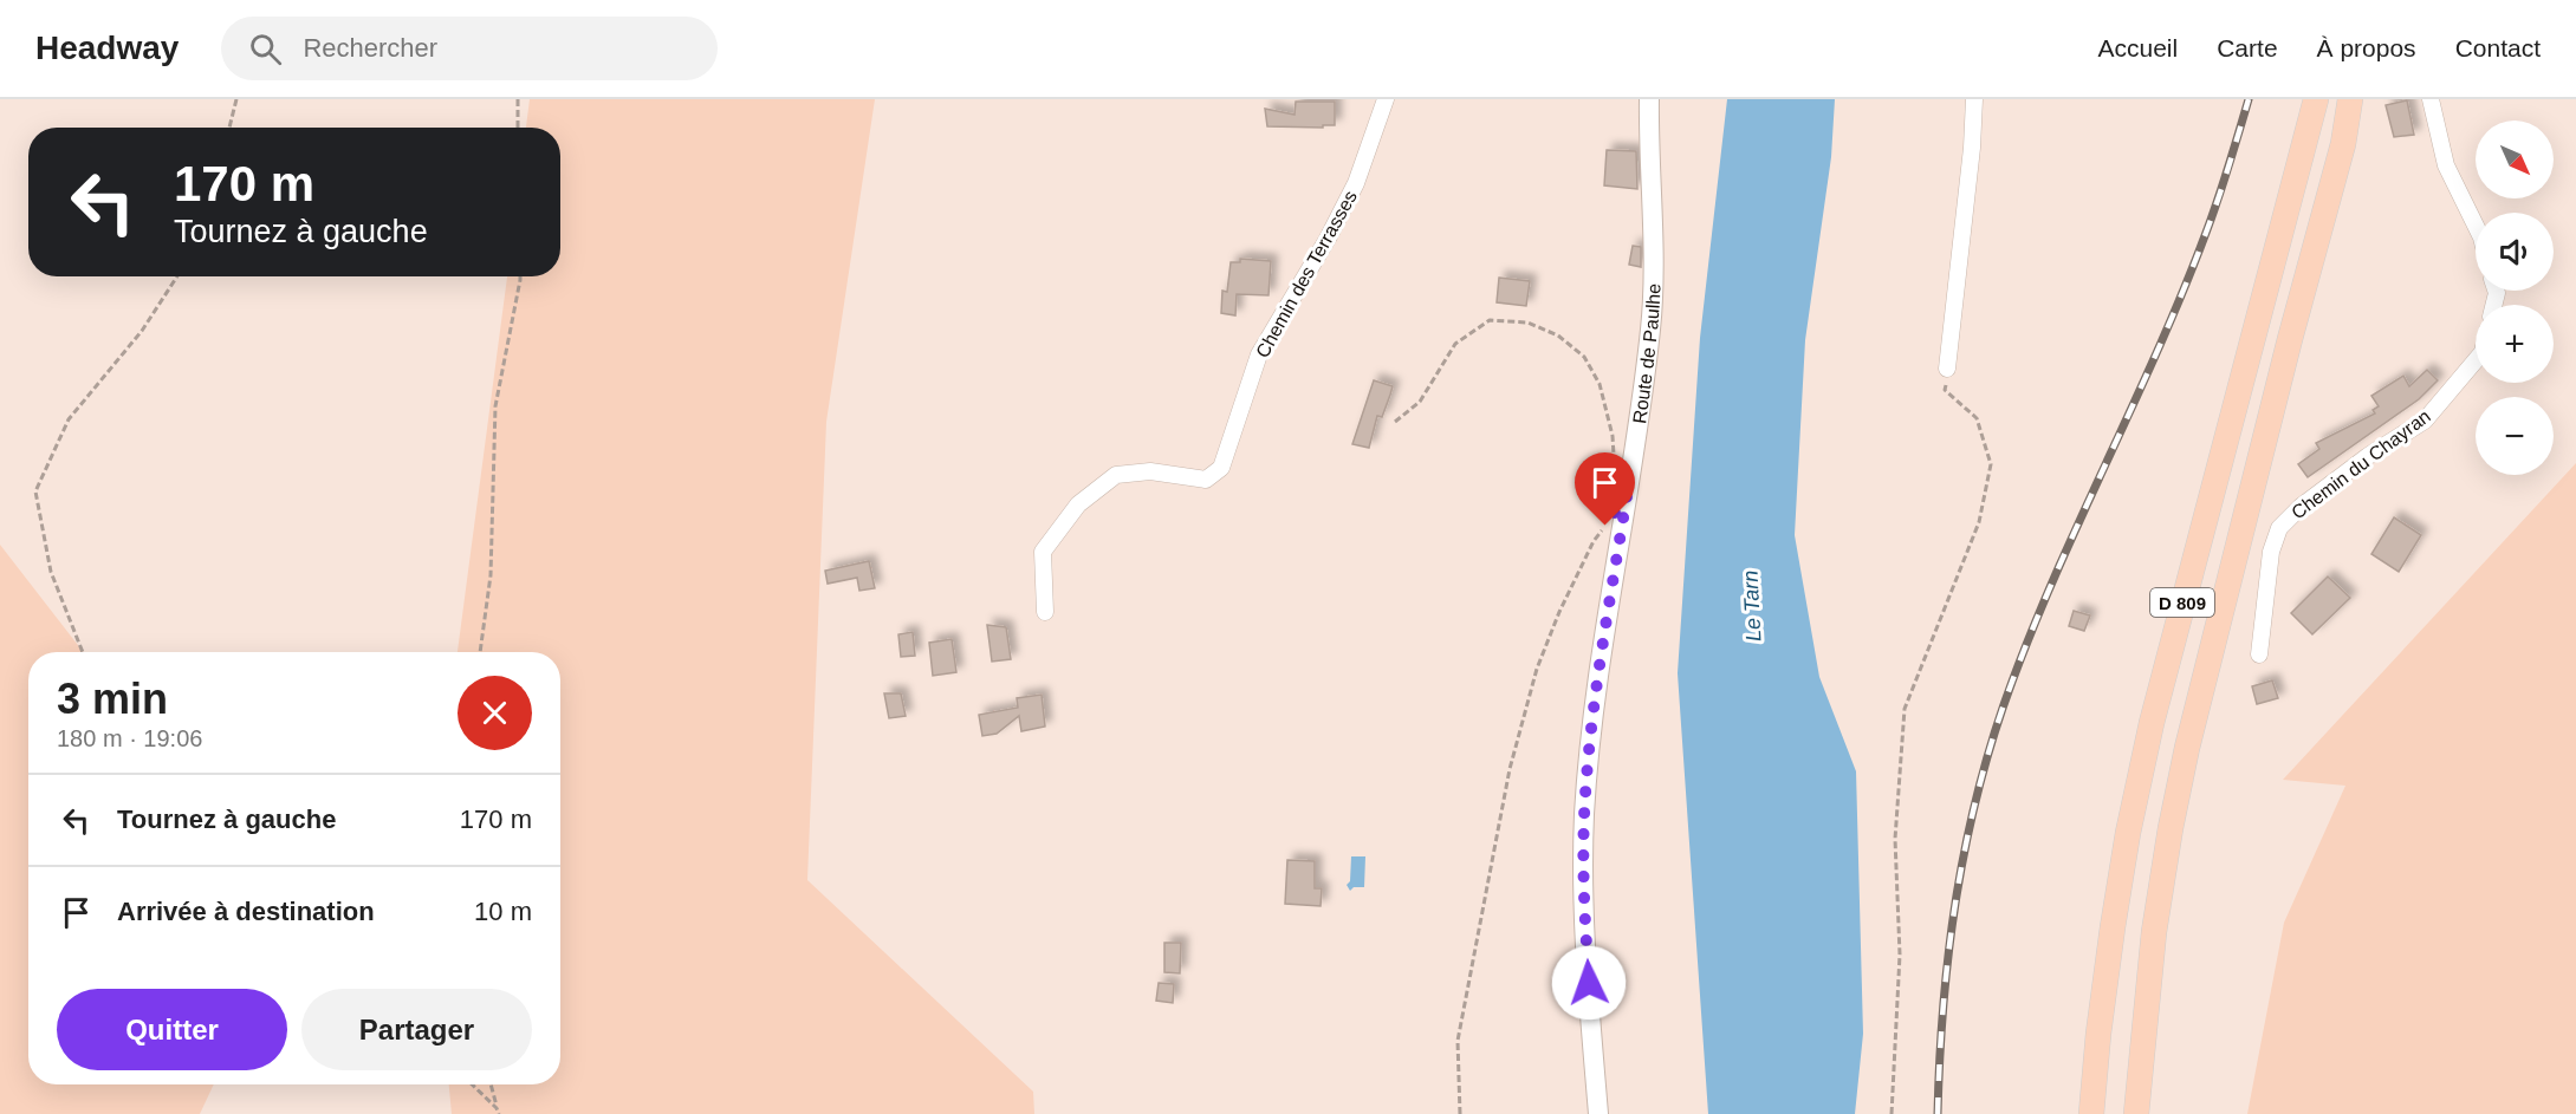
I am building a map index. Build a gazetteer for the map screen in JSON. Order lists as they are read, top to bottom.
{
  "streets": {
    "main road": ["D 809"],
    "street": ["Chemin des Terrasses", "Route de Paulhe", "Chemin du Chayran"]
  },
  "water": ["Le Tarn"],
  "north": "bottom right",
  "page": {
    "header": "Headway",
    "search": "Rechercher",
    "nav": [
      "Accueil",
      "Carte",
      "À propos",
      "Contact"
    ],
    "map_buttons": ["+", "−"],
    "turn": ["170 m", "Tournez à gauche"],
    "heading": ["3 min", "180 m · 19:06"],
    "list": [
      {
        "name": "Tournez à gauche",
        "value": "170 m"
      },
      {
        "name": "Arrivée à destination",
        "value": "10 m"
      }
    ],
    "buttons": ["Quitter", "Partager"]
  }
}
